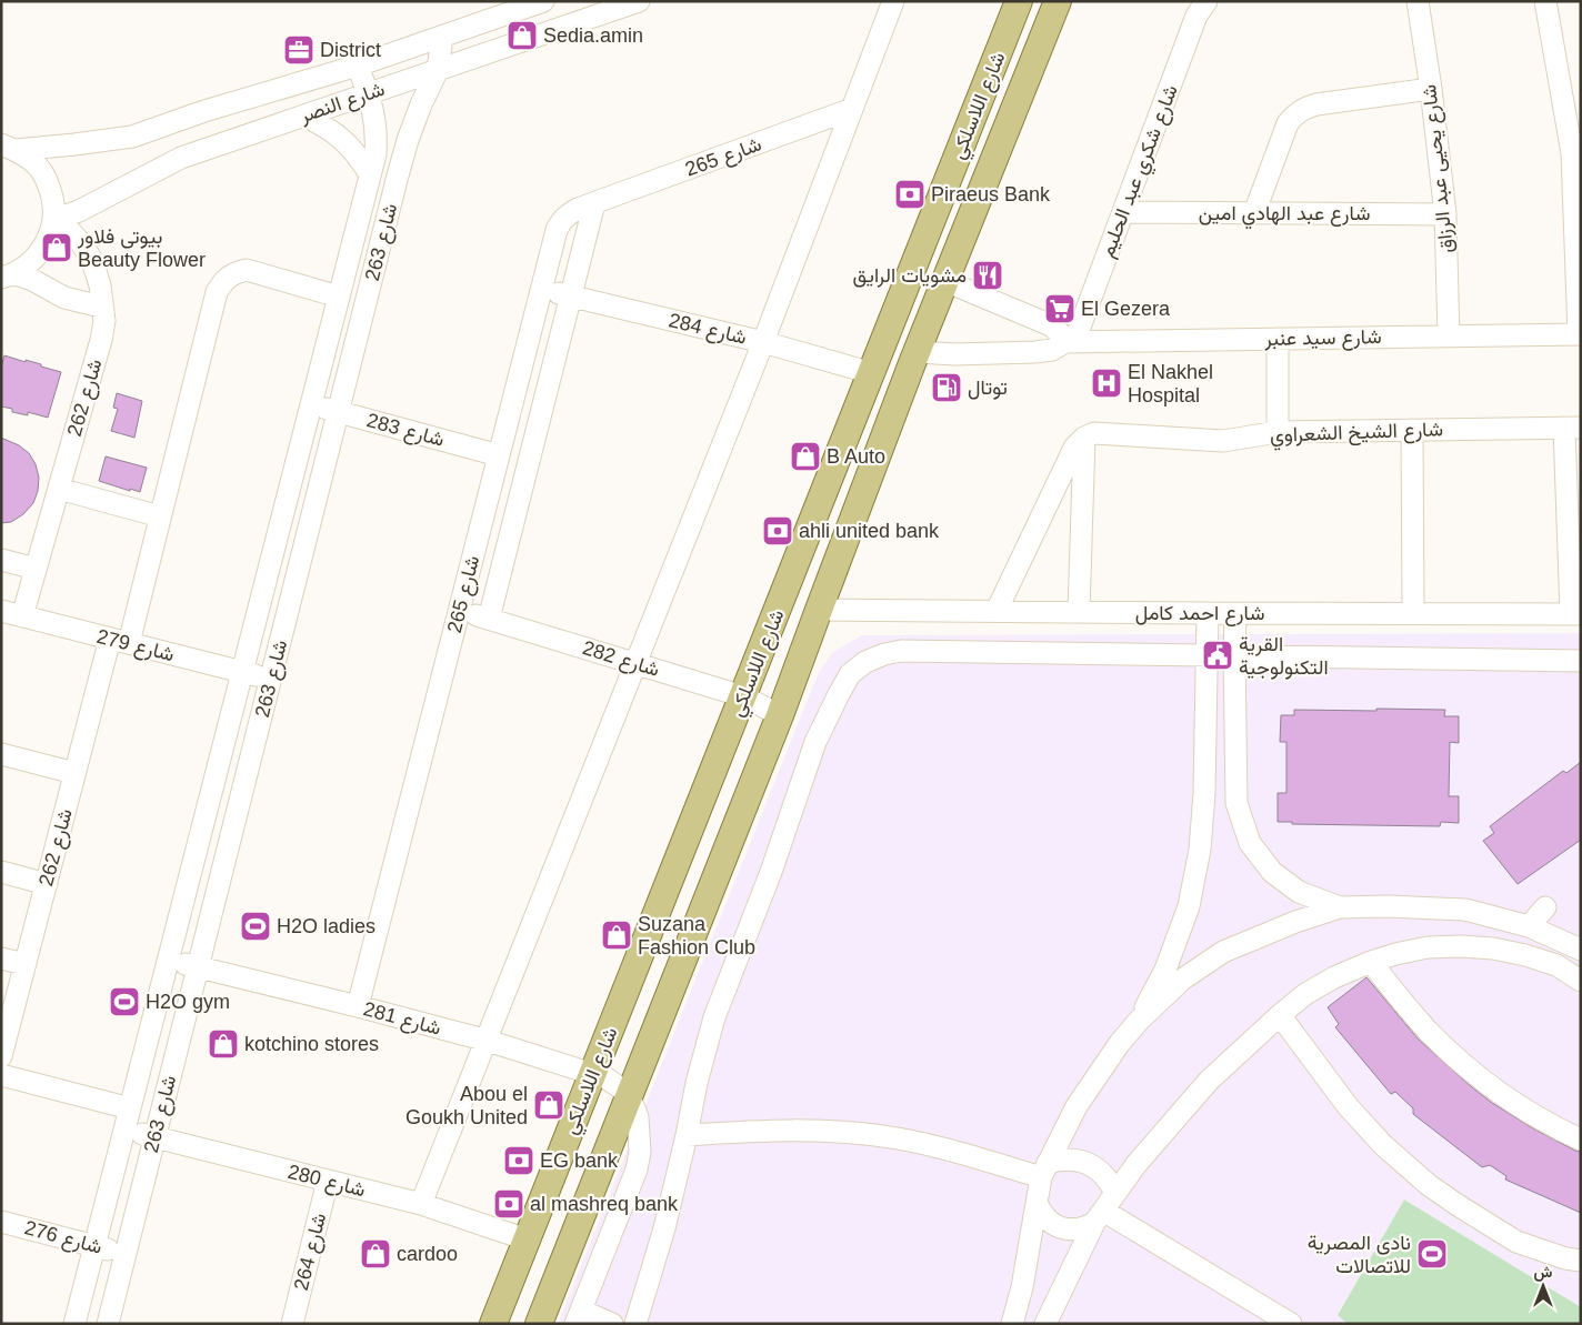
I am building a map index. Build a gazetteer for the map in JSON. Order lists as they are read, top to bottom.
{
  "streets": {
    "main road": ["شارع اللاسلكي"],
    "street": [
      "شارع النصر",
      "شارع 265",
      "شارع يحيى عبد الرزاق",
      "شارع شكري عبد الحليم",
      "شارع عبد الهادي امين",
      "شارع 263",
      "شارع 284",
      "شارع سيد عنبر",
      "شارع 262",
      "شارع 283",
      "شارع الشيخ الشعراوي",
      "شارع احمد كامل",
      "شارع 279",
      "شارع 282",
      "شارع 281",
      "شارع 280",
      "شارع 276",
      "شارع 264"
    ]
  },
  "crossings": [
    ["شارع النصر", "شارع 263"],
    ["شارع النصر", "شارع 262"],
    ["شارع اللاسلكي", "شارع 284"],
    ["شارع اللاسلكي", "شارع سيد عنبر"],
    ["شارع اللاسلكي", "شارع احمد كامل"],
    ["شارع اللاسلكي", "شارع 282"],
    ["شارع اللاسلكي", "شارع 281"],
    ["شارع اللاسلكي", "شارع 280"],
    ["شارع 265", "شارع 284"],
    ["شارع 265", "شارع 283"],
    ["شارع 265", "شارع 282"],
    ["شارع 265", "شارع 281"],
    ["شارع يحيى عبد الرزاق", "شارع عبد الهادي امين"],
    ["شارع يحيى عبد الرزاق", "شارع سيد عنبر"],
    ["شارع شكري عبد الحليم", "شارع عبد الهادي امين"],
    ["شارع شكري عبد الحليم", "شارع سيد عنبر"],
    ["شارع 263", "شارع 262"],
    ["شارع 263", "شارع 283"],
    ["شارع 263", "شارع 279"],
    ["شارع 263", "شارع 281"],
    ["شارع 263", "شارع 280"],
    ["شارع 263", "شارع 276"],
    ["شارع 262", "شارع 279"],
    ["شارع الشيخ الشعراوي", "شارع احمد كامل"],
    ["شارع 280", "شارع 264"]
  ],
  "places": {
    "shop": [
      "Sedia.amin",
      "بيوتى فلاور Beauty Flower",
      "B Auto",
      "Suzana Fashion Club",
      "kotchino stores",
      "Abou el Goukh United",
      "cardoo"
    ],
    "office": ["District"],
    "bank": [
      "Piraeus Bank",
      "ahli united bank",
      "EG bank",
      "al mashreq bank"
    ],
    "restaurant": ["مشويات الرايق"],
    "supermarket": ["El Gezera"],
    "hospital": ["El Nakhel Hospital"],
    "fuel station": ["توتال"],
    "public building": ["القرية التكنولوجية"],
    "sports": ["H2O ladies", "H2O gym", "نادى المصرية للاتصالات"]
  },
  "north": "top"
}
